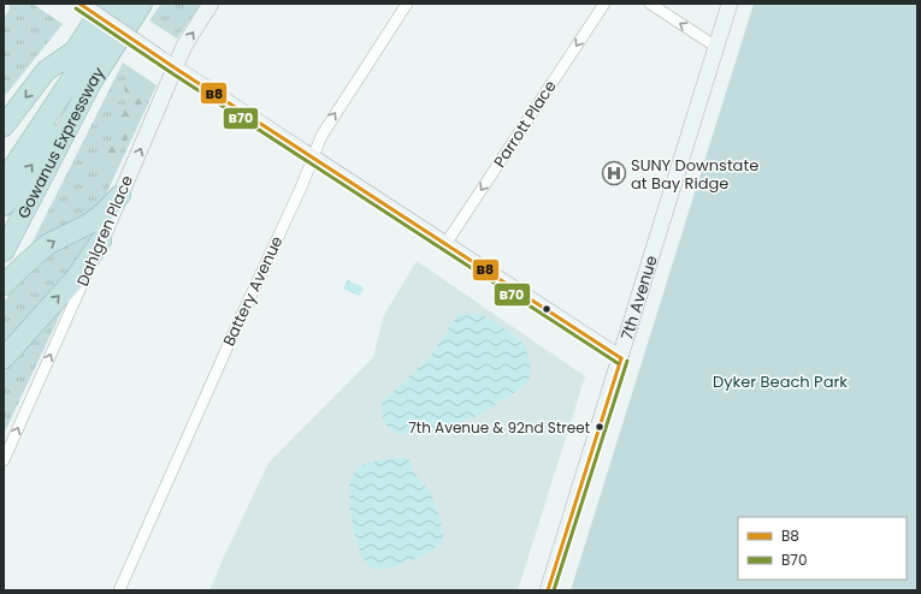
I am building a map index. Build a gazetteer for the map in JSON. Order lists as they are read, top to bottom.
{
  "streets": {
    "highway": ["Gowanus Expressway"],
    "main road": ["Dahlgren Place", "7th Avenue"],
    "street": ["Parrott Place", "Battery Avenue"]
  },
  "one_way": ["Parrott Place", "Dahlgren Place"],
  "parks": ["Dyker Beach Park"],
  "places": {
    "hospital": ["SUNY Downstate at Bay Ridge"],
    "other": ["7th Avenue & 92nd Street"]
  },
  "lines": ["transit line B8", "transit line B70"],
  "legend": ["B8", "B70"]
}
